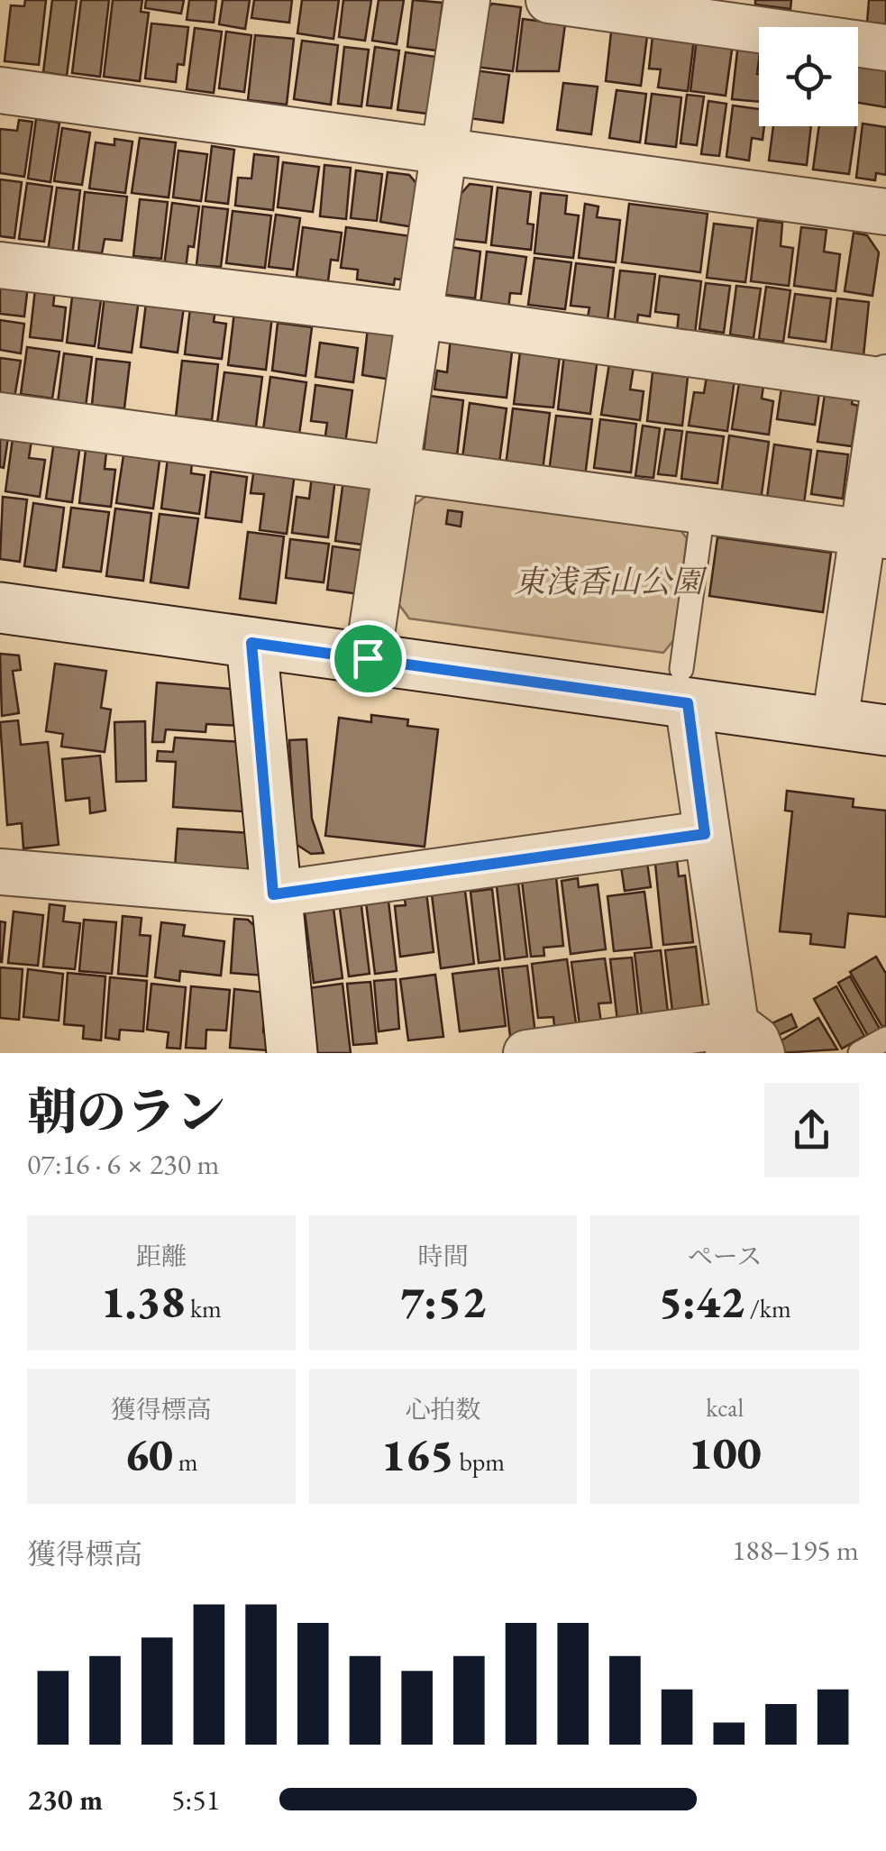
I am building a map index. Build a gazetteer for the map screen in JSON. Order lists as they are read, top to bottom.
{
  "parks": ["東浅香山公園"],
  "page": {
    "heading": ["朝のラン", "07:16 · 6 × 230 m"],
    "stats": [
      ["距離", "1.38 km"],
      ["時間", "7:52"],
      ["ペース", "5:42 /km"],
      ["獲得標高", "60 m"],
      ["心拍数", "165 bpm"],
      ["kcal", "100"]
    ],
    "chart": ["獲得標高", "188–195 m"],
    "list": [
      {
        "name": "230 m",
        "note": "5:51"
      }
    ]
  }
}
